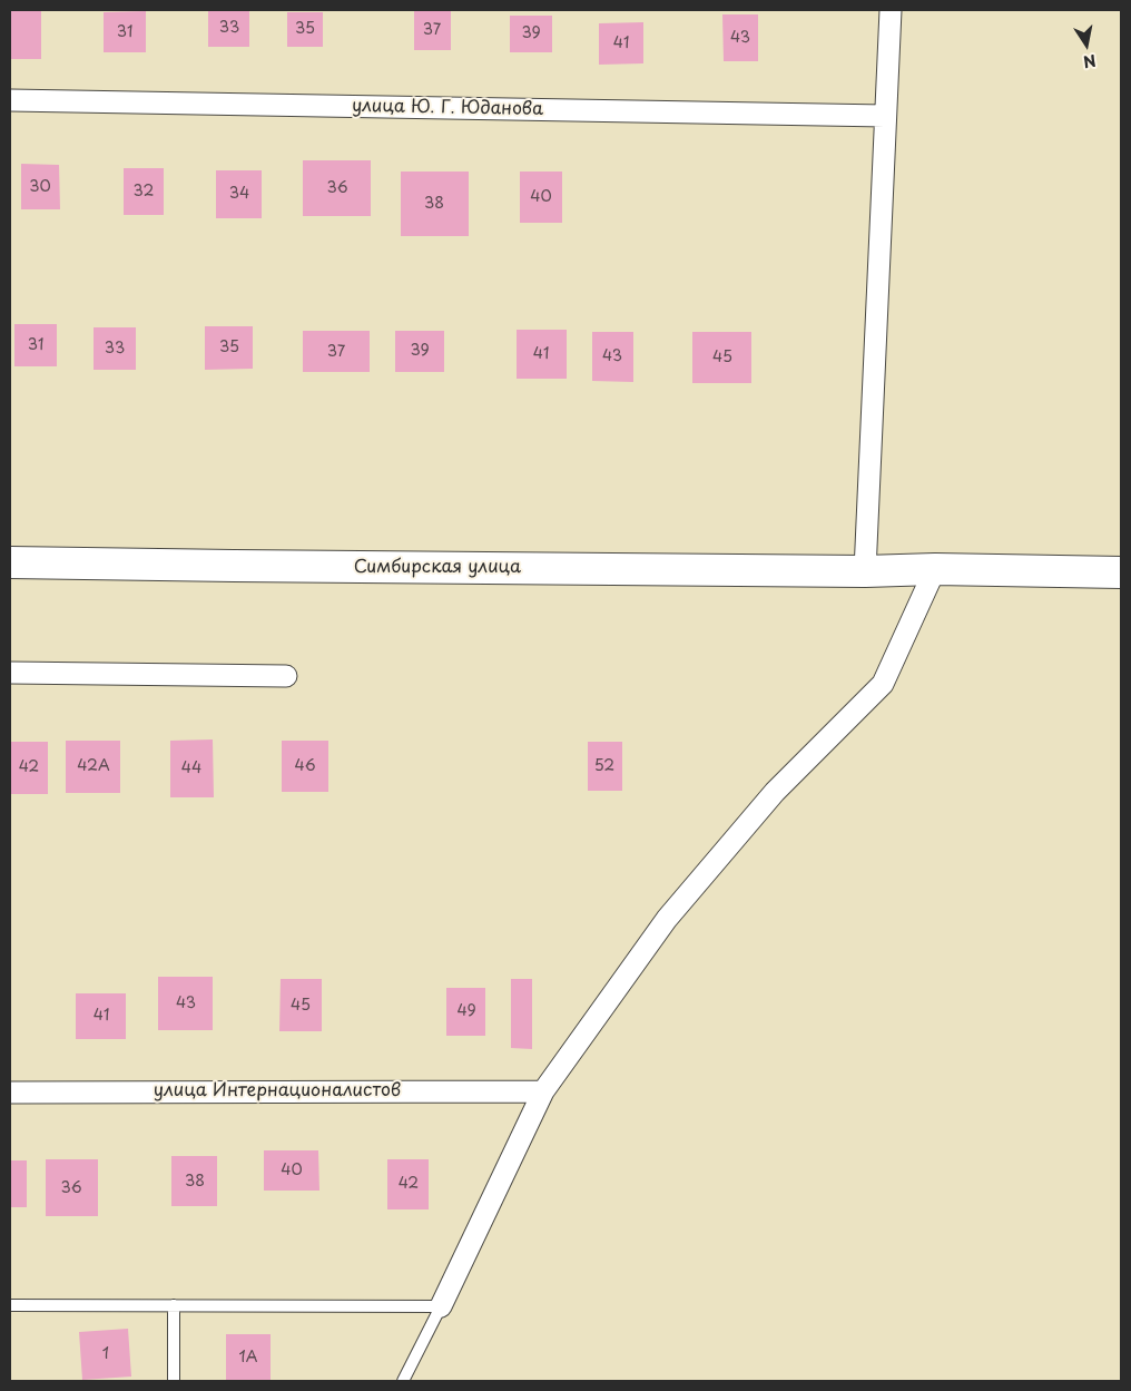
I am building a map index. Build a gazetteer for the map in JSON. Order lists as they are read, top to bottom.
{
  "streets": {
    "main road": ["Симбирская улица"],
    "street": ["улица Ю. Г. Юданова", "улица Интернационалистов"]
  },
  "house_numbers": [
    "33",
    "35",
    "37",
    "31",
    "39",
    "43",
    "41",
    "30",
    "36",
    "32",
    "34",
    "40",
    "38",
    "31",
    "35",
    "33",
    "39",
    "37",
    "41",
    "43",
    "45",
    "42А",
    "46",
    "52",
    "42",
    "44",
    "43",
    "45",
    "49",
    "41",
    "40",
    "38",
    "42",
    "36",
    "1",
    "1А"
  ],
  "north": "bottom"
}
